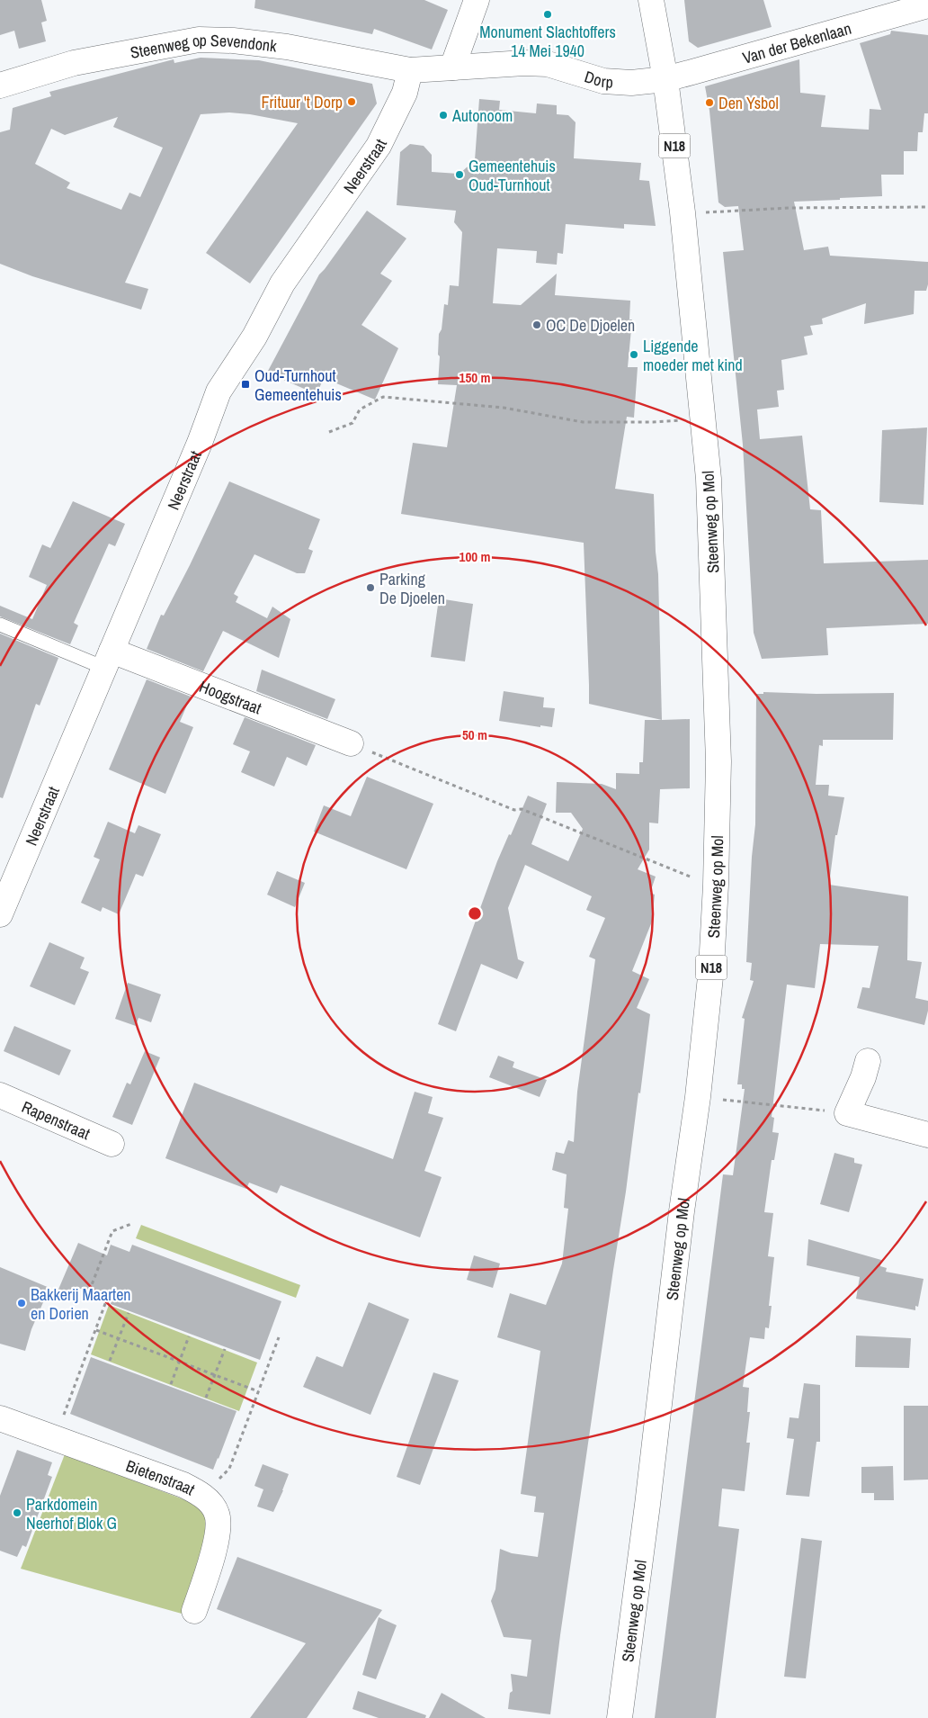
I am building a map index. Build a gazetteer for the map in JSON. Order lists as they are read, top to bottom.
{
  "streets": {
    "street": [
      "Van der Bekenlaan",
      "Steenweg op Sevendonk",
      "Dorp",
      "N18",
      "Neerstraat",
      "Steenweg op Mol",
      "Hoogstraat",
      "Rapenstraat",
      "Bietenstraat"
    ]
  },
  "crossings": [
    ["Van der Bekenlaan", "Dorp"],
    ["Van der Bekenlaan", "N18"],
    ["Van der Bekenlaan", "Steenweg op Mol"],
    ["Steenweg op Sevendonk", "Dorp"],
    ["Steenweg op Sevendonk", "Neerstraat"],
    ["Dorp", "N18"],
    ["Dorp", "Neerstraat"],
    ["Dorp", "Steenweg op Mol"],
    ["N18", "Steenweg op Mol"],
    ["Neerstraat", "Hoogstraat"]
  ],
  "places": {
    "other": [
      "Monument Slachtoffers 14 Mei 1940",
      "Frituur 't Dorp",
      "Den Ysbol",
      "Autonoom",
      "Gemeentehuis Oud-Turnhout",
      "OC De Djoelen",
      "Liggende moeder met kind",
      "Parking De Djoelen",
      "Bakkerij Maarten en Dorien",
      "Parkdomein Neerhof Blok G"
    ],
    "transit": ["Oud-Turnhout Gemeentehuis"]
  },
  "rings": ["150 m", "100 m", "50 m"]
}
